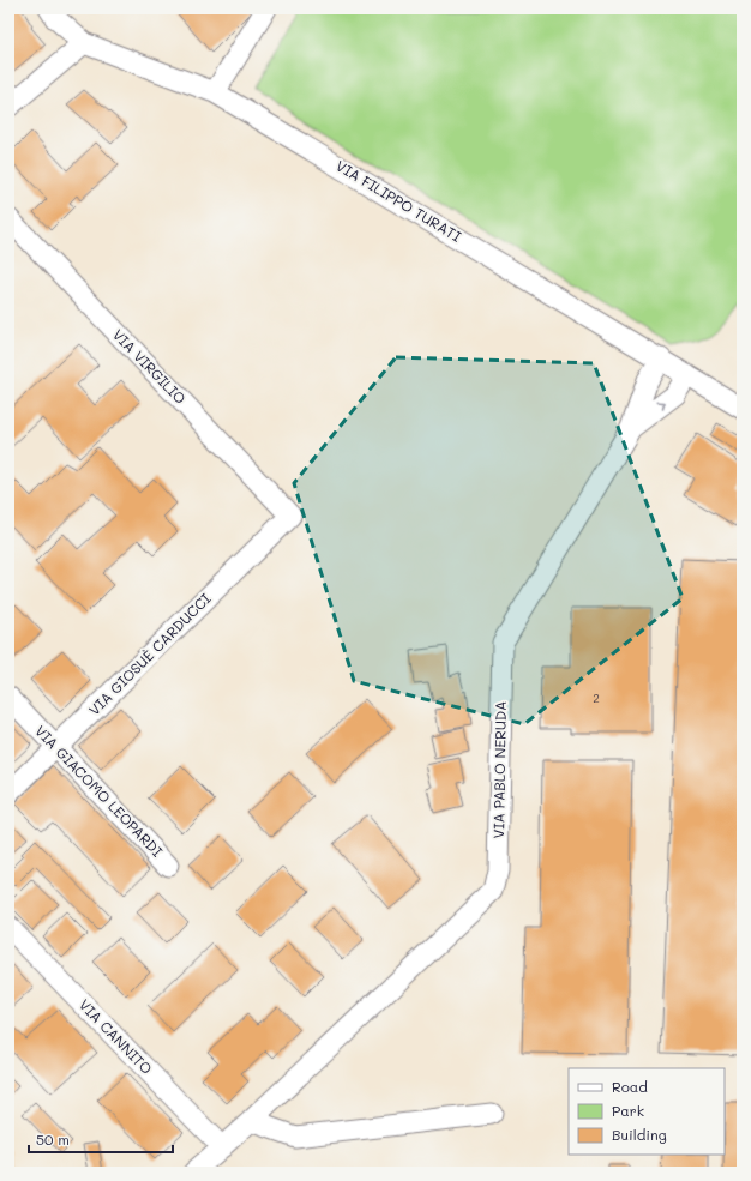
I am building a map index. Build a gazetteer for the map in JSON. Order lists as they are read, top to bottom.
{
  "streets": {
    "street": [
      "VIA FILIPPO TURATI",
      "VIA VIRGILIO",
      "VIA GIOSUÈ CARDUCCI",
      "VIA PABLO NERUDA",
      "VIA GIACOMO LEOPARDI",
      "VIA CANNITO"
    ]
  },
  "crossings": [
    ["VIA FILIPPO TURATI", "VIA PABLO NERUDA"],
    ["VIA VIRGILIO", "VIA GIOSUÈ CARDUCCI"],
    ["VIA GIOSUÈ CARDUCCI", "VIA GIACOMO LEOPARDI"],
    ["VIA PABLO NERUDA", "VIA CANNITO"]
  ],
  "house_numbers": ["2"],
  "legend": ["Road", "Park", "Building"],
  "scale_bar": "50 m"
}
